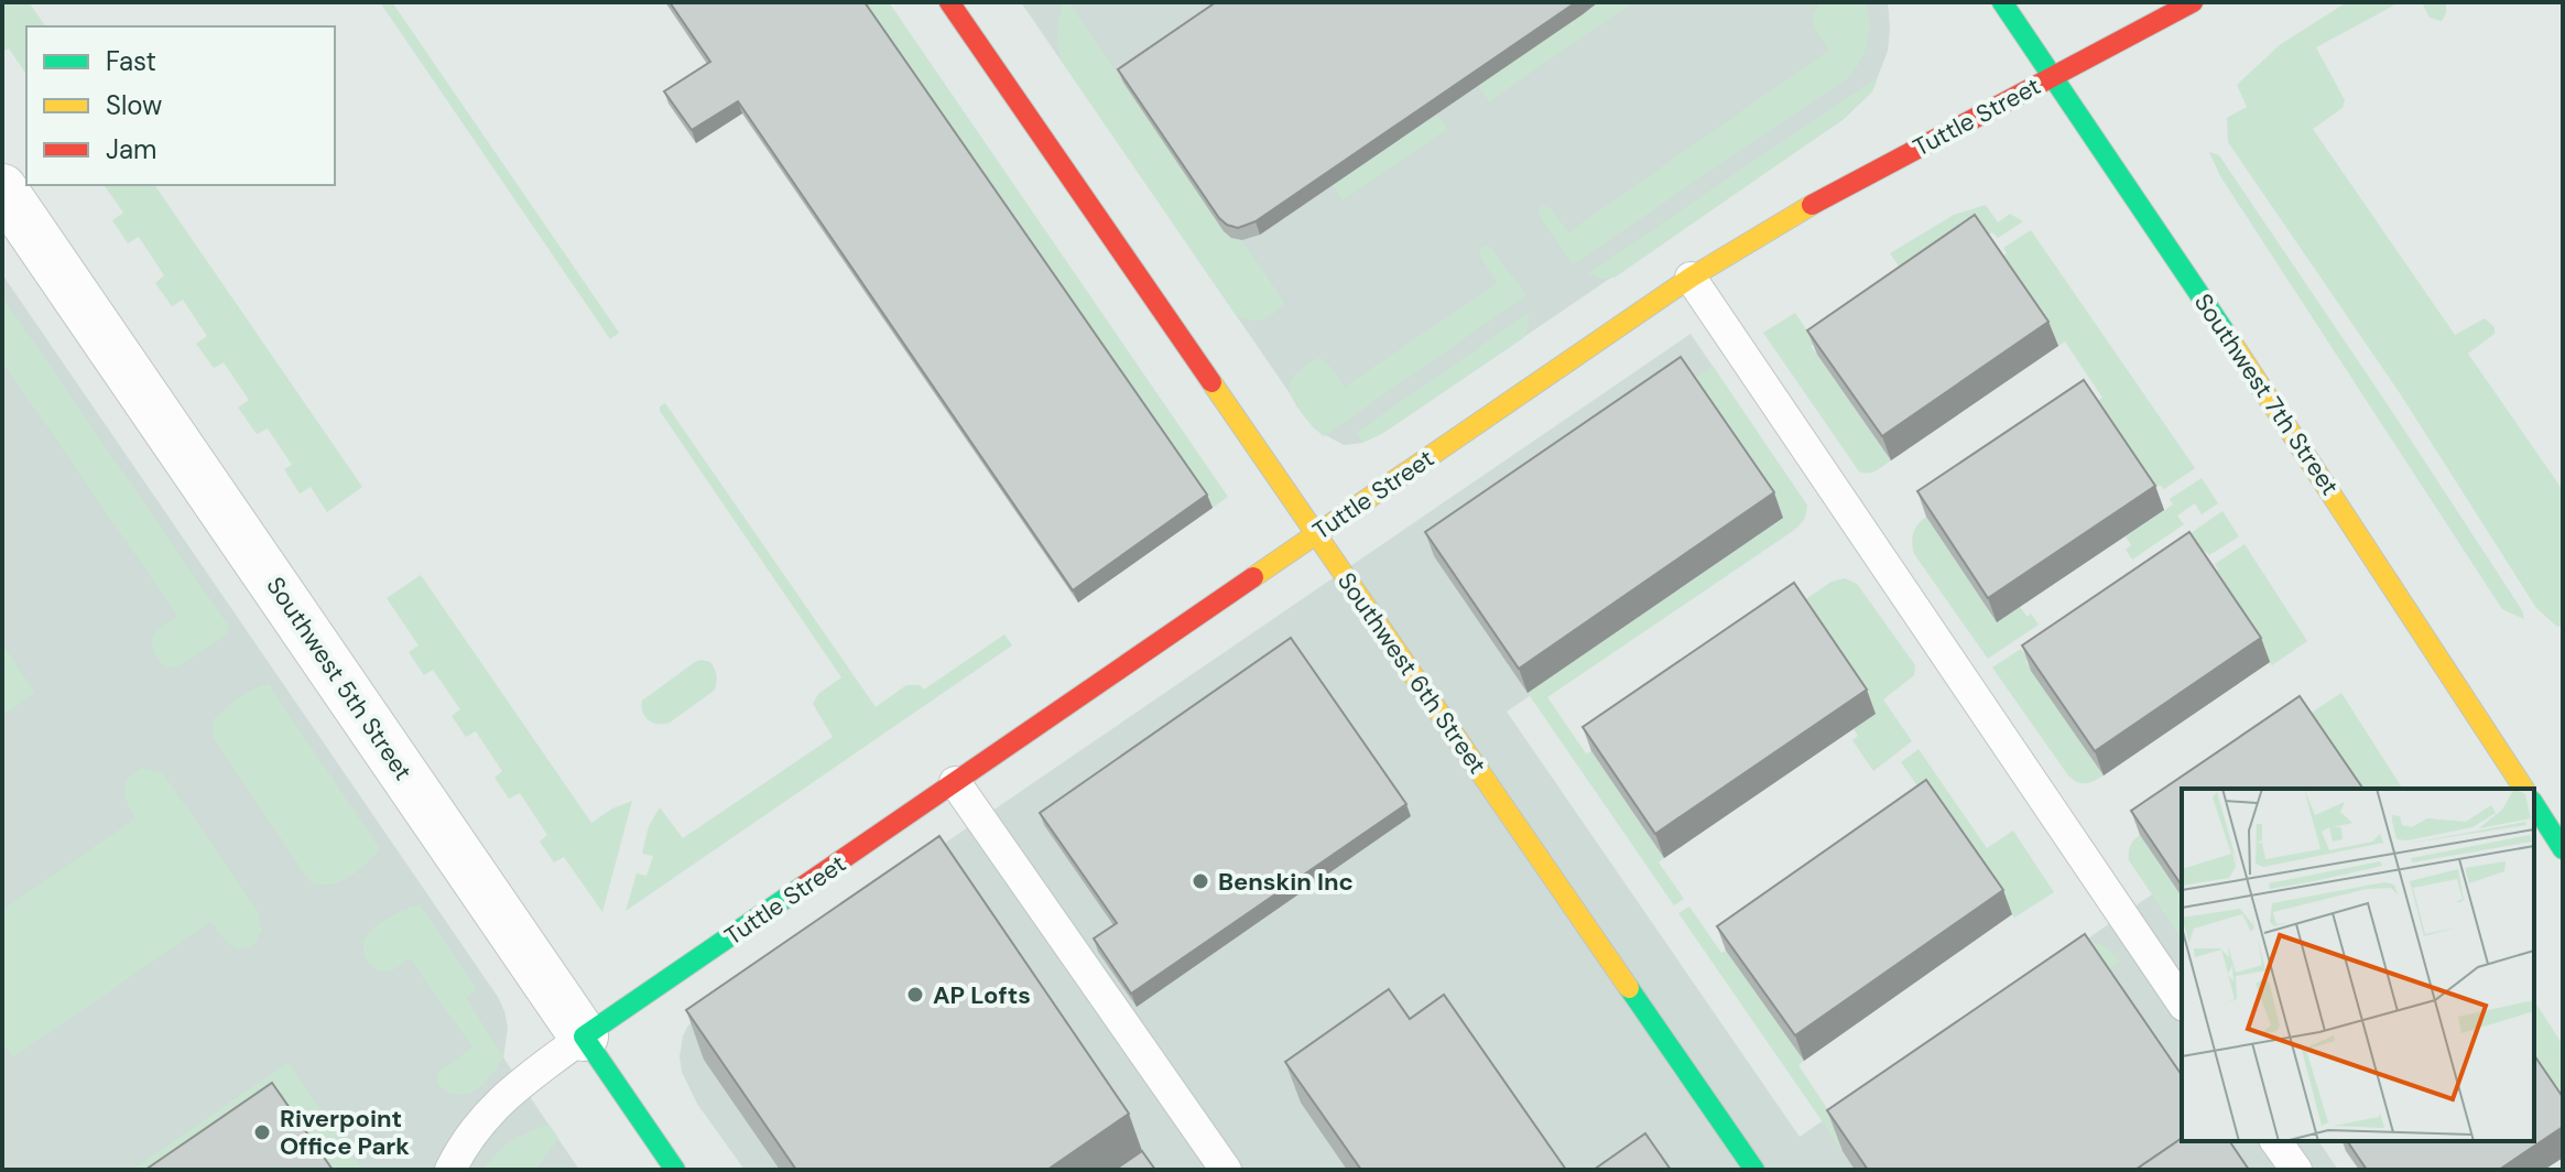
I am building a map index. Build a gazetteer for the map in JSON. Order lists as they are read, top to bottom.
{
  "streets": {
    "street": [
      "Tuttle Street",
      "Southwest 7th Street",
      "Southwest 6th Street",
      "Southwest 5th Street"
    ]
  },
  "crossings": [
    ["Tuttle Street", "Southwest 7th Street"],
    ["Tuttle Street", "Southwest 6th Street"],
    ["Tuttle Street", "Southwest 5th Street"]
  ],
  "places": ["Benskin Inc", "AP Lofts", "Riverpoint Office Park"],
  "legend": ["Fast", "Slow", "Jam"]
}
